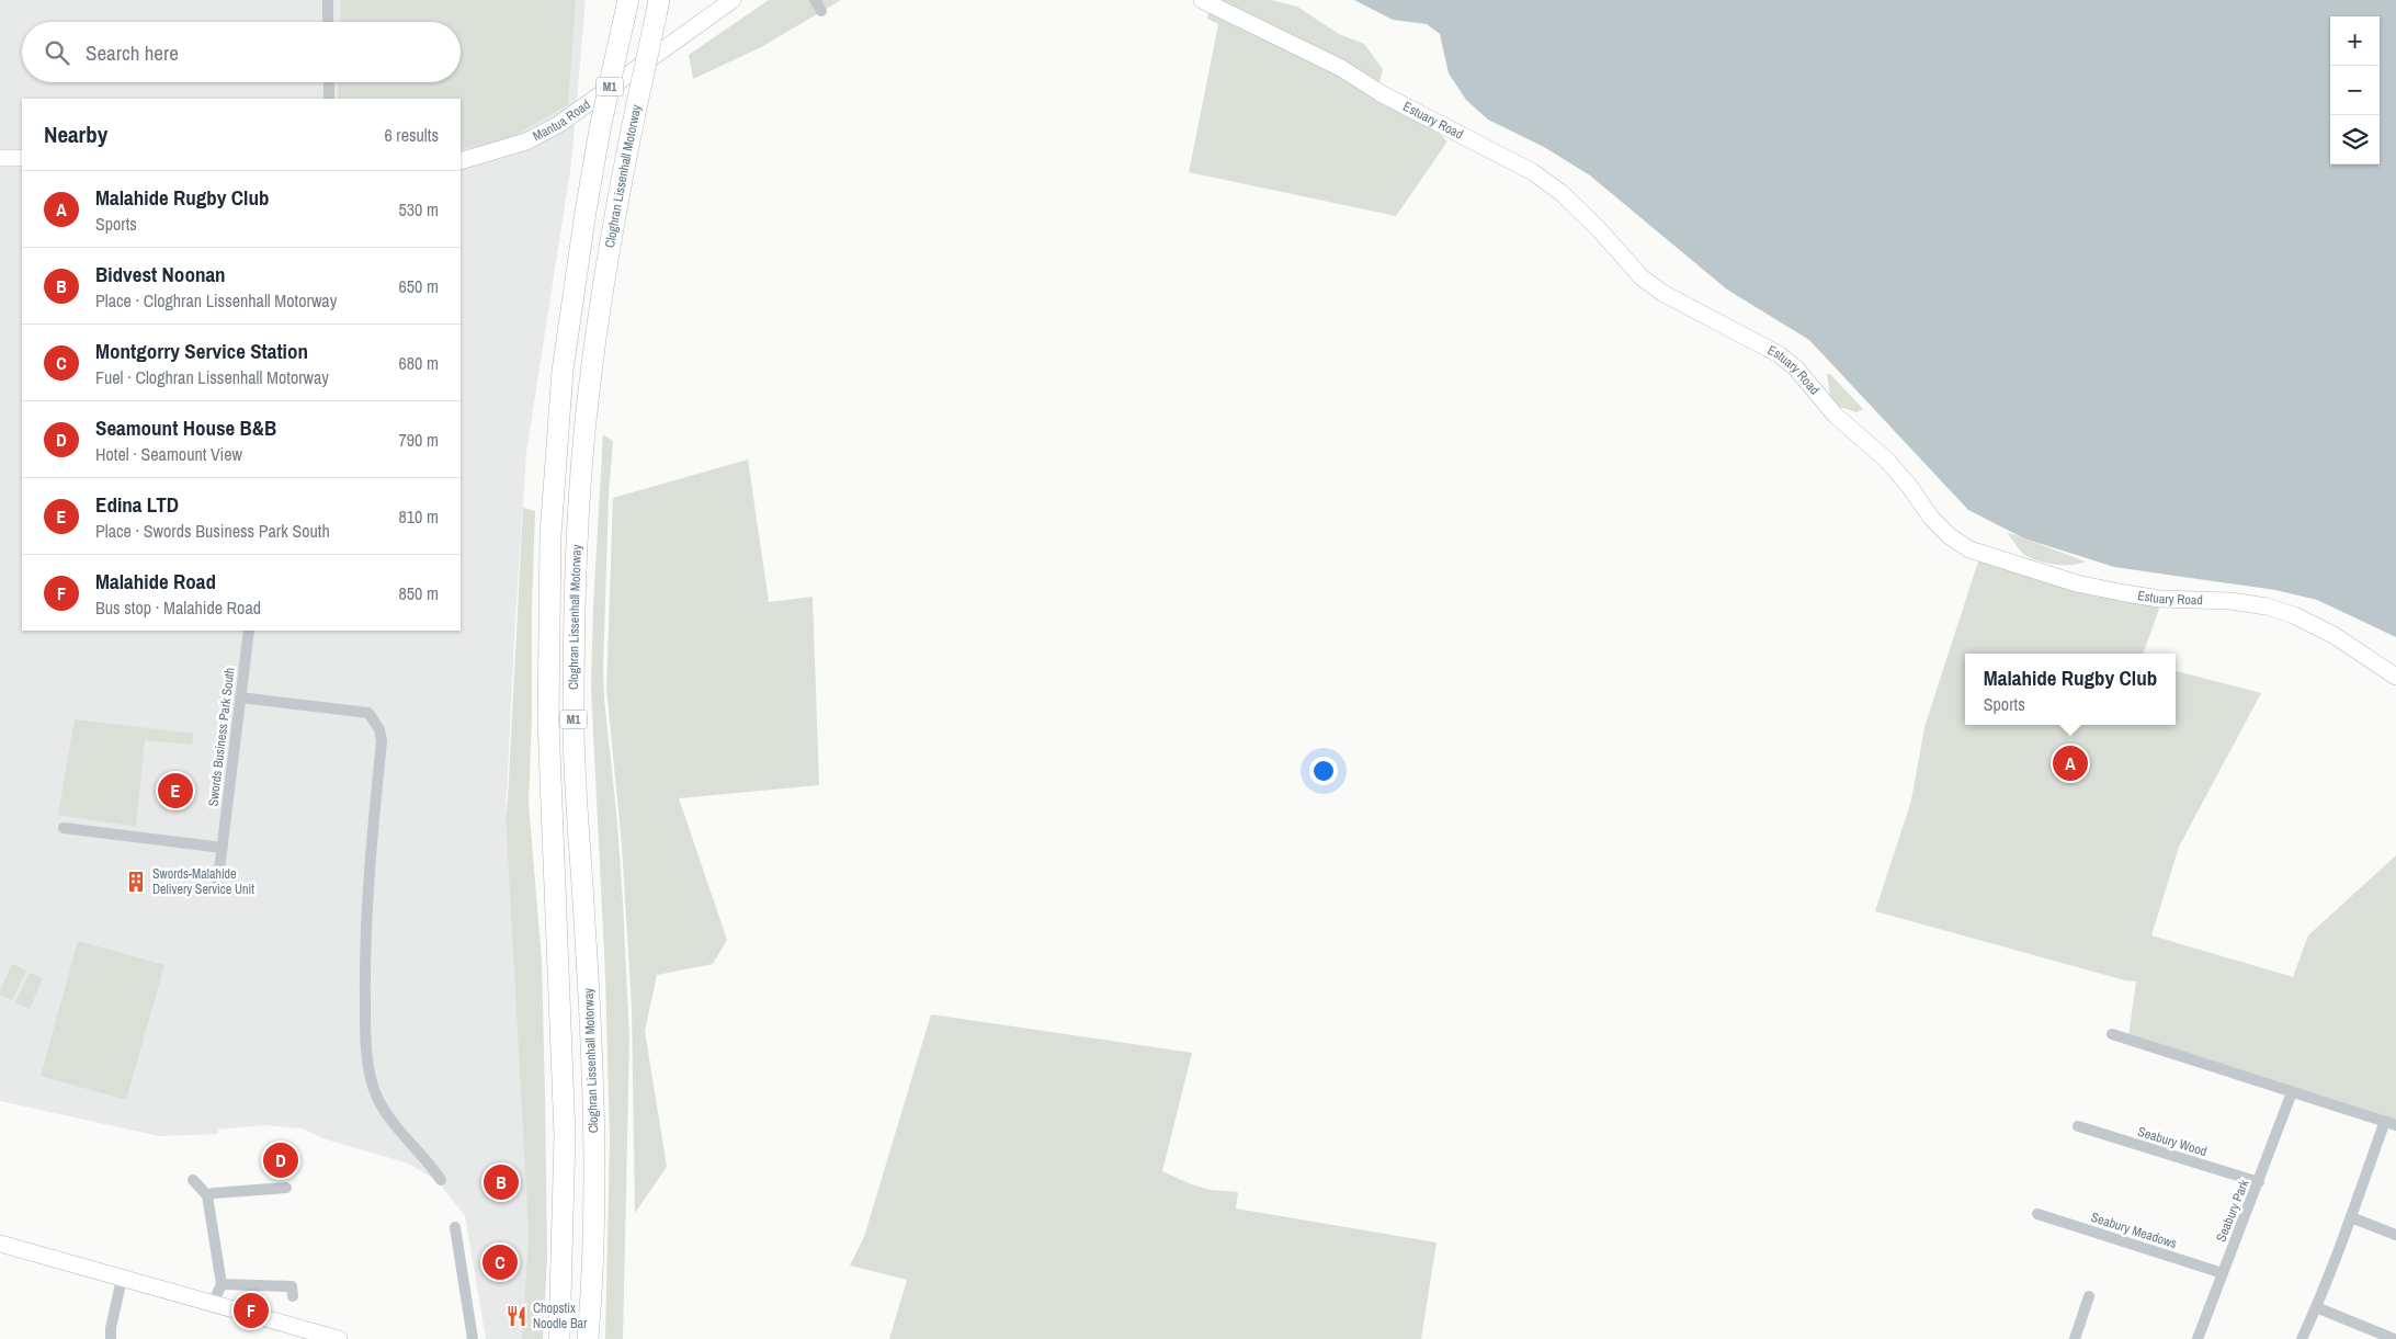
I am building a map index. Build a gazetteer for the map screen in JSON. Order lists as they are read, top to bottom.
{
  "streets": {
    "highway": ["M1", "Cloghran Lissenhall Motorway"],
    "street": [
      "Mantua Road",
      "Estuary Road",
      "Swords Business Park South",
      "Seabury Wood",
      "Seabury Park",
      "Seabury Meadows"
    ]
  },
  "crossings": [
    ["Seabury Wood", "Seabury Park"],
    ["Seabury Park", "Seabury Meadows"]
  ],
  "places": {
    "building": ["Swords-Malahide Delivery Service Unit"],
    "restaurant": ["Chopstix Noodle Bar"]
  },
  "page": {
    "map_buttons": ["+", "−"],
    "search": "Search here",
    "heading": ["Nearby", "6 results"],
    "list": [
      {
        "mark": "A",
        "name": "Malahide Rugby Club",
        "note": "Sports",
        "value": "530 m"
      },
      {
        "mark": "B",
        "name": "Bidvest Noonan",
        "note": "Place · Cloghran Lissenhall Motorway",
        "value": "650 m"
      },
      {
        "mark": "C",
        "name": "Montgorry Service Station",
        "note": "Fuel · Cloghran Lissenhall Motorway",
        "value": "680 m"
      },
      {
        "mark": "D",
        "name": "Seamount House B&B",
        "note": "Hotel · Seamount View",
        "value": "790 m"
      },
      {
        "mark": "E",
        "name": "Edina LTD",
        "note": "Place · Swords Business Park South",
        "value": "810 m"
      },
      {
        "mark": "F",
        "name": "Malahide Road",
        "note": "Bus stop · Malahide Road",
        "value": "850 m"
      }
    ],
    "popup": ["Malahide Rugby Club", "Sports"],
    "pins": [
      "A",
      "E",
      "D",
      "B",
      "C",
      "F"
    ]
  }
}
